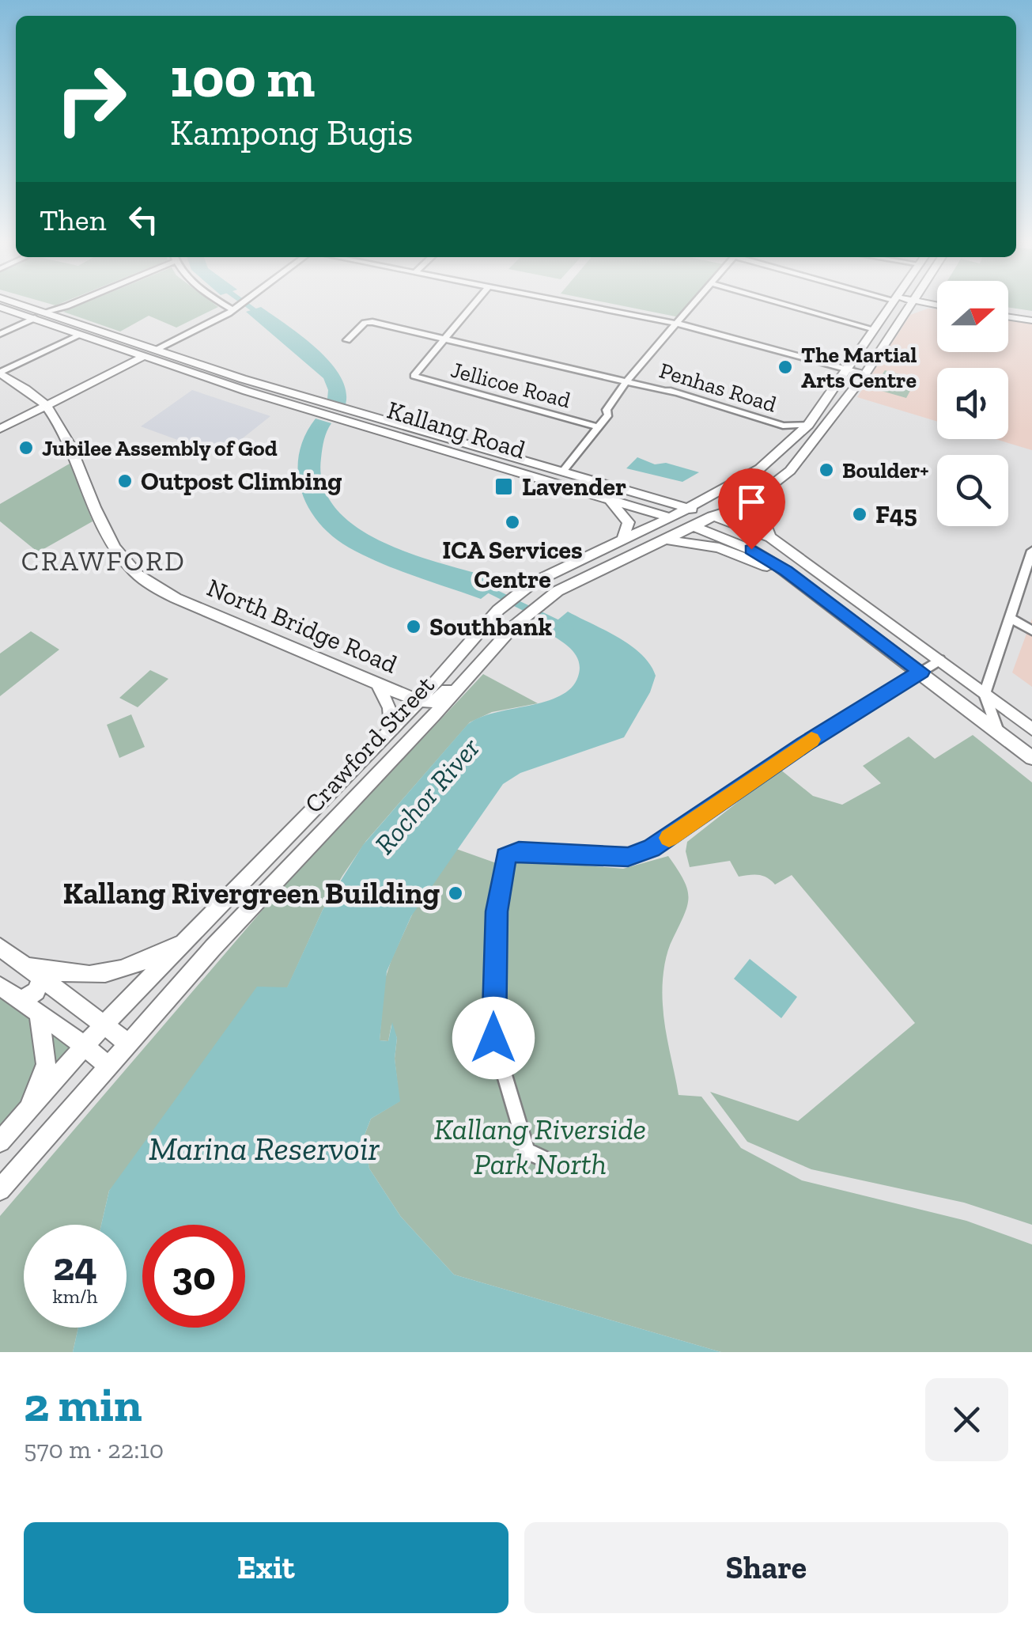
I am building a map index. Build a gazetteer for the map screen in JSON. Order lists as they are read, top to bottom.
{
  "streets": {
    "main road": ["Kallang Road", "North Bridge Road", "Crawford Street"],
    "street": ["Jellicoe Road", "Penhas Road"]
  },
  "crossings": [
    ["Penhas Road", "Crawford Street"],
    ["Kallang Road", "Crawford Street"],
    ["North Bridge Road", "Crawford Street"]
  ],
  "districts": ["CRAWFORD"],
  "water": ["Rochor River", "Marina Reservoir"],
  "parks": ["Kallang Riverside Park North"],
  "places": {
    "other": [
      "The Martial Arts Centre",
      "Jubilee Assembly of God",
      "Boulder+",
      "Outpost Climbing",
      "F45",
      "ICA Services Centre",
      "Southbank",
      "Kallang Rivergreen Building"
    ],
    "transit": ["Lavender"]
  },
  "north": "right",
  "page": {
    "turn": ["100 m", "Kampong Bugis"],
    "then": "Then",
    "speed": "24 km/h",
    "limit": "30",
    "heading": ["2 min", "570 m · 22:10"],
    "buttons": ["Exit", "Share"]
  }
}
